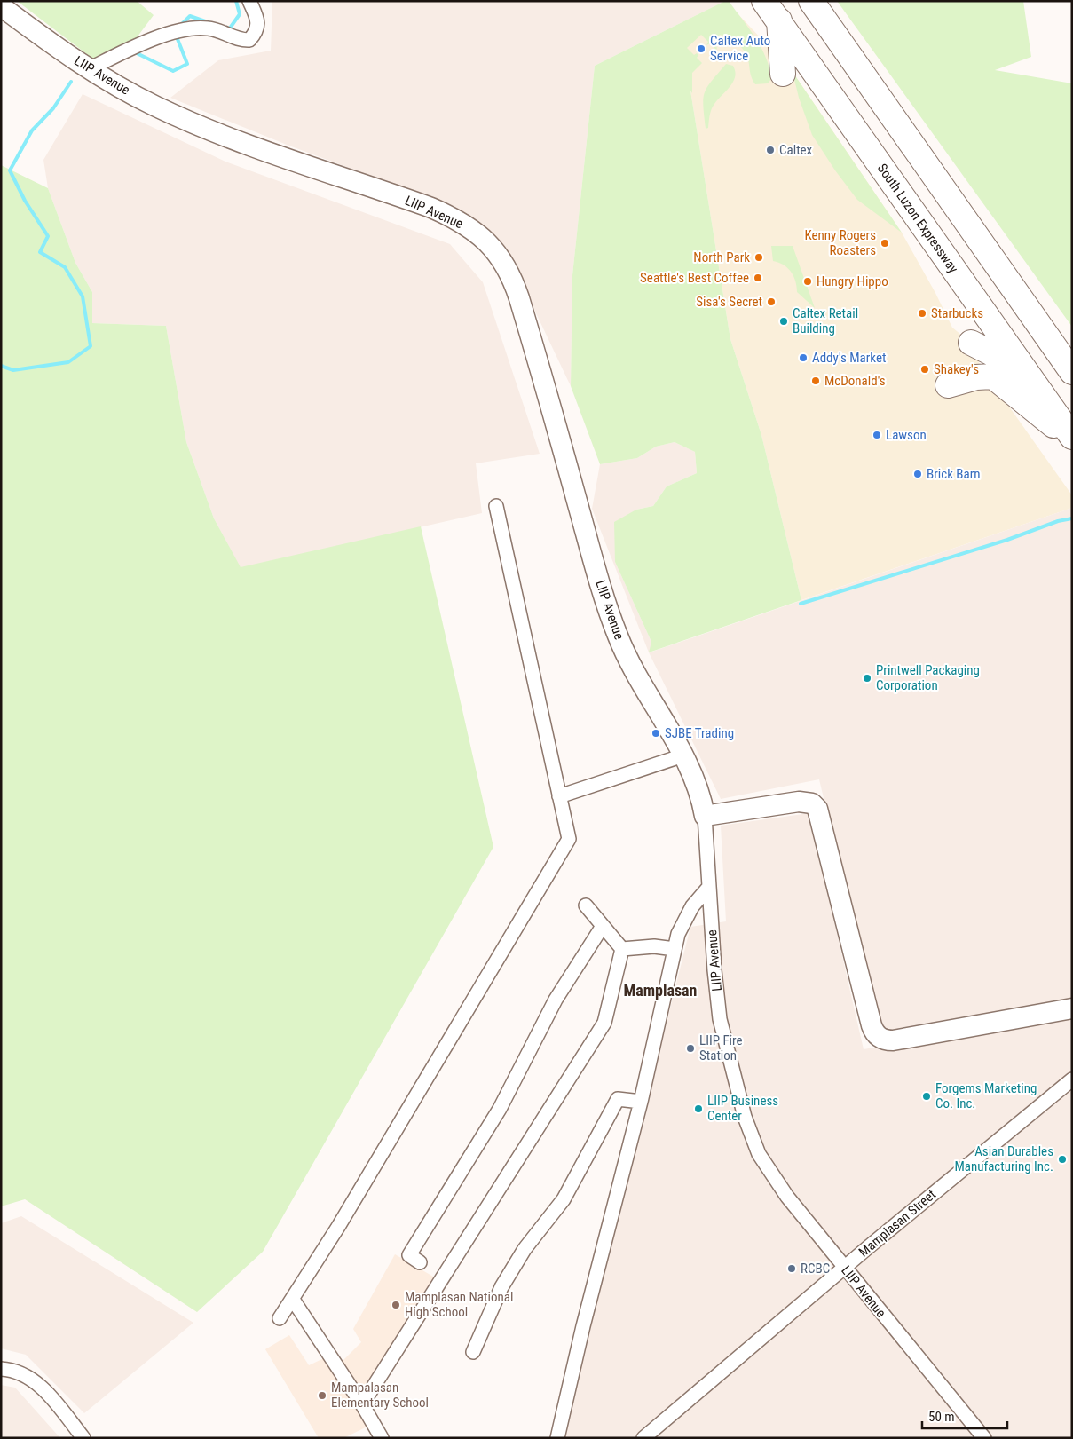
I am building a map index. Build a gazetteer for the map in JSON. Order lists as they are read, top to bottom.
{
  "streets": {
    "highway": ["South Luzon Expressway"],
    "street": ["LIIP Avenue", "Mamplasan Street"]
  },
  "crossings": [
    ["LIIP Avenue", "Mamplasan Street"]
  ],
  "districts": ["Mamplasan"],
  "places": [
    "Caltex Auto Service",
    "Caltex",
    "Kenny Rogers Roasters",
    "North Park",
    "Seattle's Best Coffee",
    "Hungry Hippo",
    "Sisa's Secret",
    "Starbucks",
    "Caltex Retail Building",
    "Addy's Market",
    "Shakey's",
    "McDonald's",
    "Lawson",
    "Brick Barn",
    "Printwell Packaging Corporation",
    "SJBE Trading",
    "LIIP Fire Station",
    "Forgems Marketing Co. Inc.",
    "LIIP Business Center",
    "Asian Durables Manufacturing Inc.",
    "RCBC",
    "Mamplasan National High School",
    "Mampalasan Elementary School"
  ],
  "scale_bar": "50 m"
}
